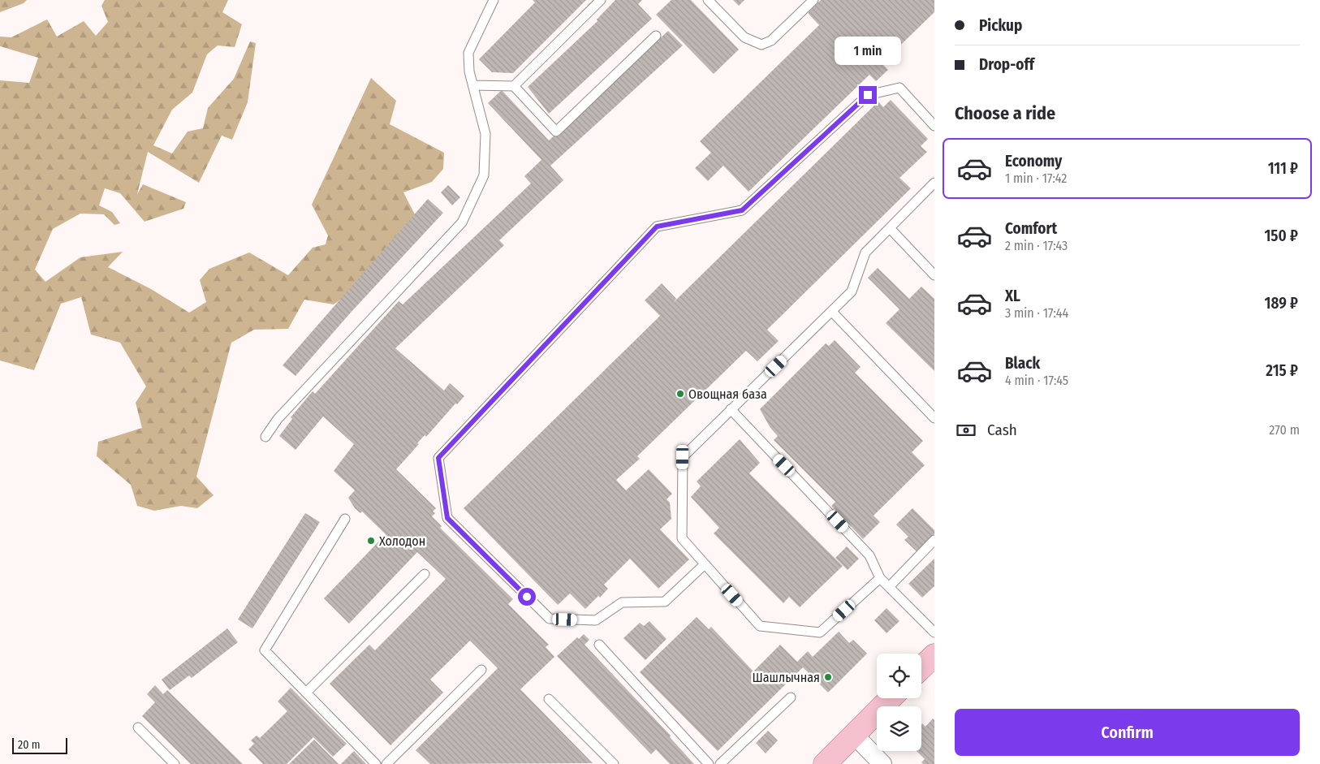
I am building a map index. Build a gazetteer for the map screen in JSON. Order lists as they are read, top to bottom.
{
  "places": ["Овощная база", "Холодон", "Шашлычная"],
  "scale_bar": "20 m",
  "page": {
    "banner": ["Pickup", "Drop-off"],
    "bubble": "1 min",
    "heading": "Choose a ride",
    "list": [
      {
        "name": "Economy",
        "note": "1 min · 17:42",
        "value": "111 ₽"
      },
      {
        "name": "Comfort",
        "note": "2 min · 17:43",
        "value": "150 ₽"
      },
      {
        "name": "XL",
        "note": "3 min · 17:44",
        "value": "189 ₽"
      },
      {
        "name": "Black",
        "note": "4 min · 17:45",
        "value": "215 ₽"
      }
    ],
    "pay": ["Cash", "270 m"],
    "buttons": "Confirm",
    "scale": "20 m"
  }
}
